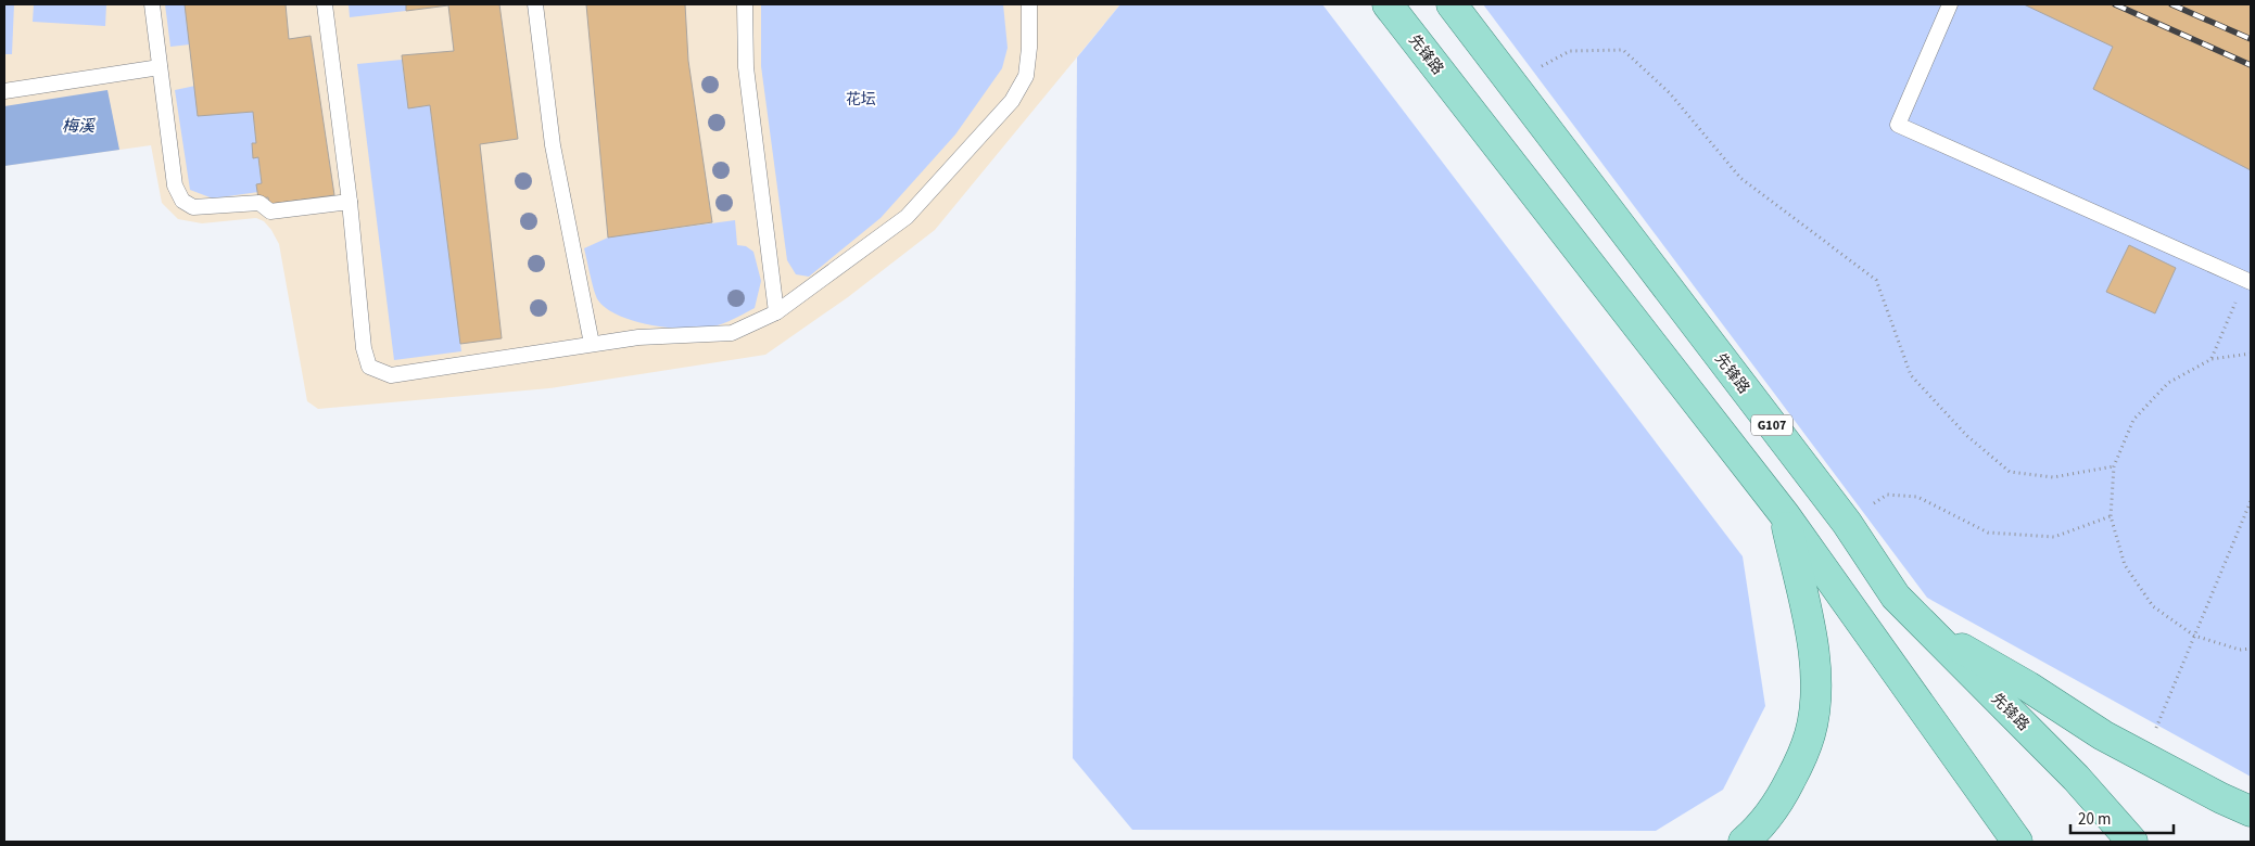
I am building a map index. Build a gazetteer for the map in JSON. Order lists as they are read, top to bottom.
{
  "streets": {
    "main road": ["先锋路", "G107"]
  },
  "water": ["梅溪"],
  "parks": ["花坛"],
  "scale_bar": "20 m"
}
